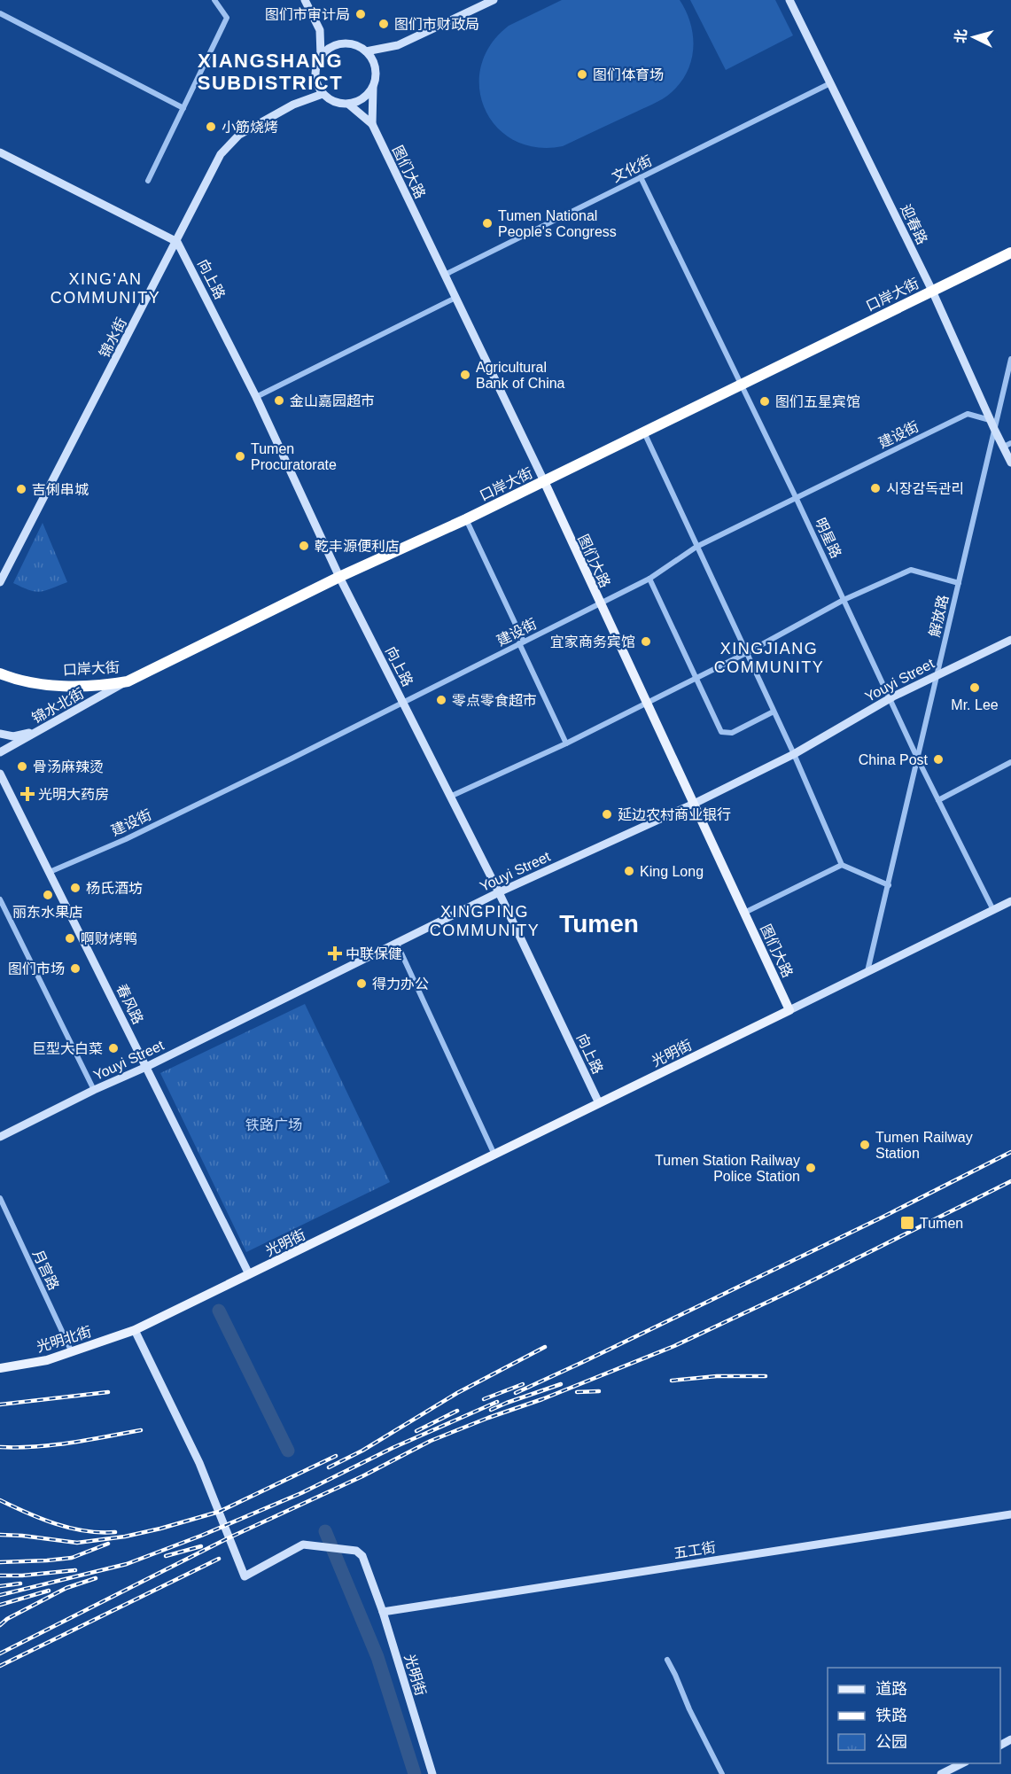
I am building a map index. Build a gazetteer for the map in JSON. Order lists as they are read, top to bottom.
{
  "streets": {
    "highway": ["口岸大街"],
    "main road": ["图们大路", "光明街", "光明北街"],
    "street": [
      "文化街",
      "迎春路",
      "向上路",
      "锦水街",
      "建设街",
      "明星路",
      "解放路",
      "Youyi Street",
      "锦水北街",
      "春风路",
      "月宫路",
      "五工街"
    ]
  },
  "crossings": [
    ["文化街", "图们大路"],
    ["文化街", "迎春路"],
    ["文化街", "明星路"],
    ["图们大路", "口岸大街"],
    ["图们大路", "建设街"],
    ["图们大路", "Youyi Street"],
    ["图们大路", "光明街"],
    ["迎春路", "口岸大街"],
    ["迎春路", "建设街"],
    ["迎春路", "解放路"],
    ["向上路", "口岸大街"],
    ["向上路", "锦水街"],
    ["向上路", "建设街"],
    ["向上路", "Youyi Street"],
    ["向上路", "光明街"],
    ["口岸大街", "明星路"],
    ["口岸大街", "锦水北街"],
    ["建设街", "明星路"],
    ["建设街", "春风路"],
    ["明星路", "解放路"],
    ["明星路", "Youyi Street"],
    ["明星路", "光明街"],
    ["解放路", "Youyi Street"],
    ["解放路", "光明街"],
    ["Youyi Street", "春风路"],
    ["春风路", "光明街"],
    ["光明街", "光明北街"],
    ["光明街", "五工街"],
    ["月宫路", "光明北街"]
  ],
  "districts": [
    "XIANGSHANG SUBDISTRICT",
    "XING'AN COMMUNITY",
    "XINGJIANG COMMUNITY",
    "XINGPING COMMUNITY",
    "Tumen"
  ],
  "parks": ["铁路广场"],
  "places": {
    "other": [
      "图们市审计局",
      "图们市财政局",
      "图们体育场",
      "小筋烧烤",
      "Tumen National People's Congress",
      "Agricultural Bank of China",
      "金山嘉园超市",
      "图们五星宾馆",
      "Tumen Procuratorate",
      "시장감독관리",
      "吉俐串城",
      "乾丰源便利店",
      "宜家商务宾馆",
      "Mr. Lee",
      "零点零食超市",
      "China Post",
      "骨汤麻辣烫",
      "延边农村商业银行",
      "King Long",
      "杨氏酒坊",
      "丽东水果店",
      "啊财烤鸭",
      "图们市场",
      "得力办公",
      "巨型大白菜",
      "Tumen Railway Station",
      "Tumen Station Railway Police Station"
    ],
    "health": ["光明大药房", "中联保健"],
    "transit": ["Tumen"]
  },
  "legend": ["道路", "铁路", "公园"],
  "north": "left"
}
